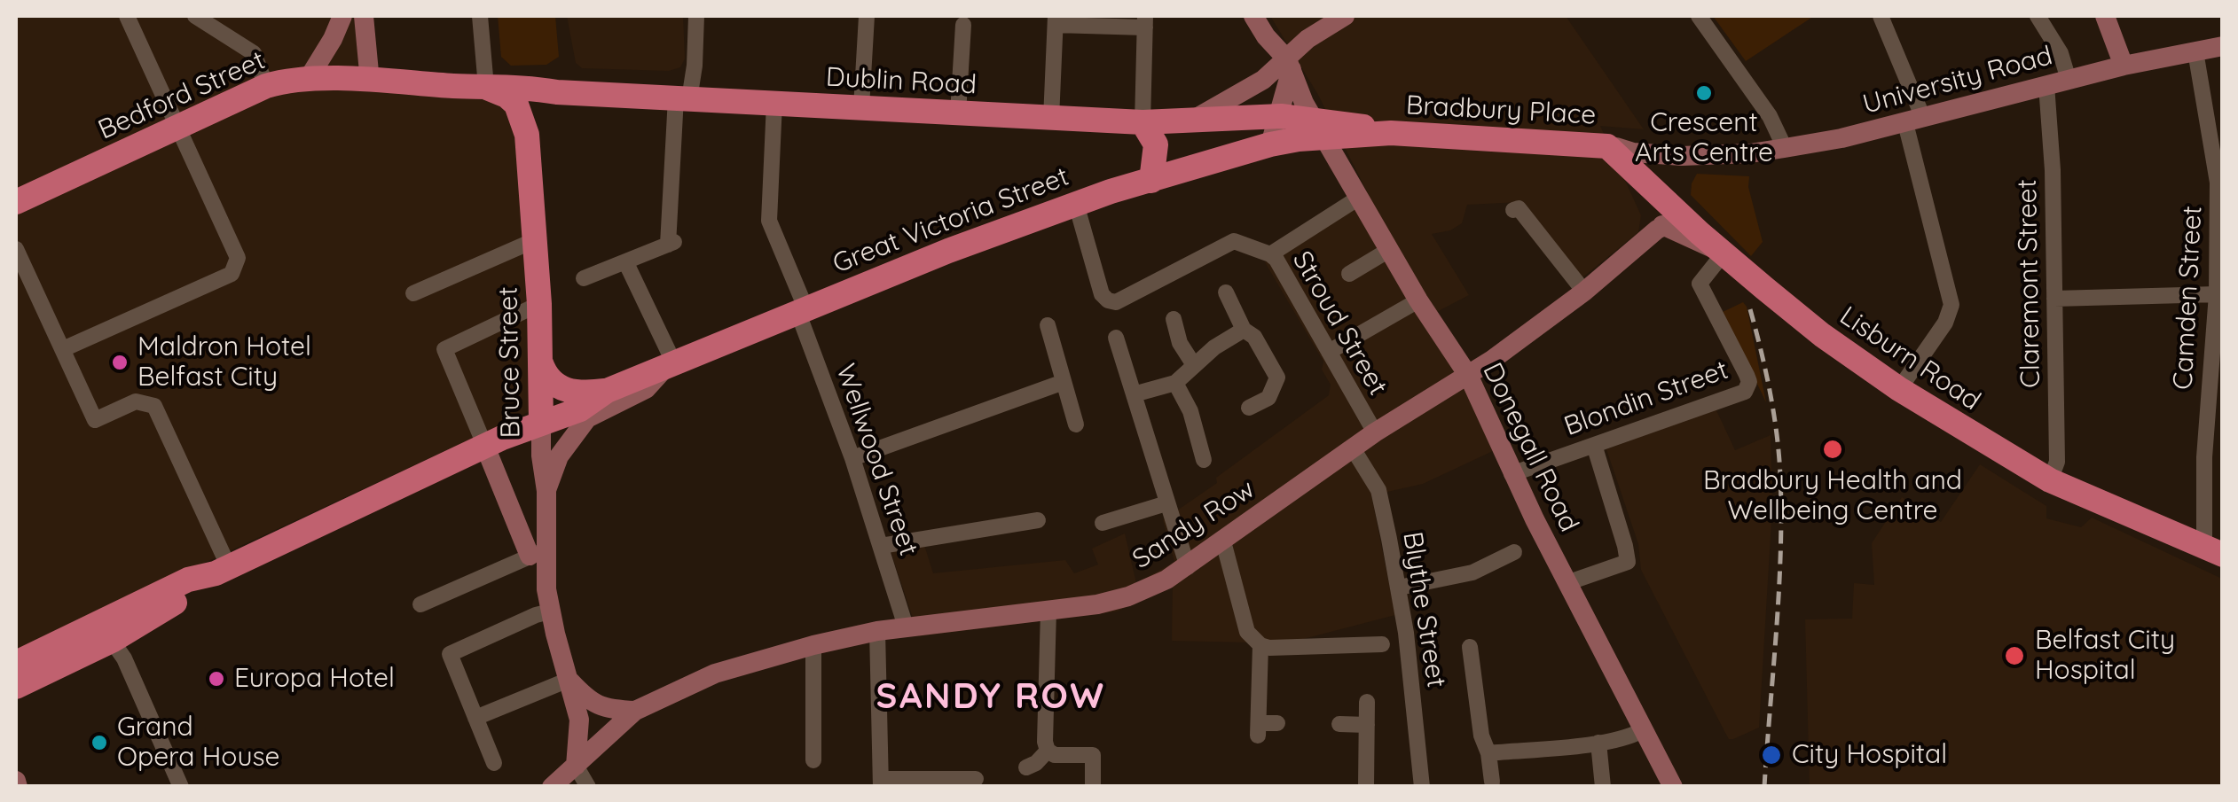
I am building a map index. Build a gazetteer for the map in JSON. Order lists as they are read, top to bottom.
{
  "streets": {
    "main road": [
      "Dublin Road",
      "Bedford Street",
      "Bradbury Place",
      "Great Victoria Street",
      "Lisburn Road",
      "Bruce Street"
    ],
    "street": [
      "University Road",
      "Claremont Street",
      "Camden Street",
      "Stroud Street",
      "Blondin Street",
      "Donegall Road",
      "Wellwood Street",
      "Sandy Row",
      "Blythe Street"
    ]
  },
  "crossings": [
    ["University Road", "Bradbury Place"],
    ["University Road", "Claremont Street"],
    ["University Road", "Camden Street"],
    ["University Road", "Lisburn Road"],
    ["Dublin Road", "Bedford Street"],
    ["Dublin Road", "Great Victoria Street"],
    ["Dublin Road", "Bruce Street"],
    ["Dublin Road", "Wellwood Street"],
    ["Bedford Street", "Bruce Street"],
    ["Bradbury Place", "Great Victoria Street"],
    ["Bradbury Place", "Lisburn Road"],
    ["Bradbury Place", "Donegall Road"],
    ["Great Victoria Street", "Stroud Street"],
    ["Great Victoria Street", "Bruce Street"],
    ["Great Victoria Street", "Donegall Road"],
    ["Great Victoria Street", "Wellwood Street"],
    ["Claremont Street", "Lisburn Road"],
    ["Camden Street", "Lisburn Road"],
    ["Stroud Street", "Sandy Row"],
    ["Lisburn Road", "Blondin Street"],
    ["Lisburn Road", "Sandy Row"],
    ["Bruce Street", "Sandy Row"],
    ["Blondin Street", "Donegall Road"],
    ["Donegall Road", "Sandy Row"],
    ["Wellwood Street", "Sandy Row"],
    ["Sandy Row", "Blythe Street"]
  ],
  "districts": ["SANDY ROW"],
  "places": [
    "Crescent Arts Centre",
    "Maldron Hotel Belfast City",
    "Bradbury Health and Wellbeing Centre",
    "Belfast City Hospital",
    "Europa Hotel",
    "Grand Opera House",
    "City Hospital"
  ]
}
